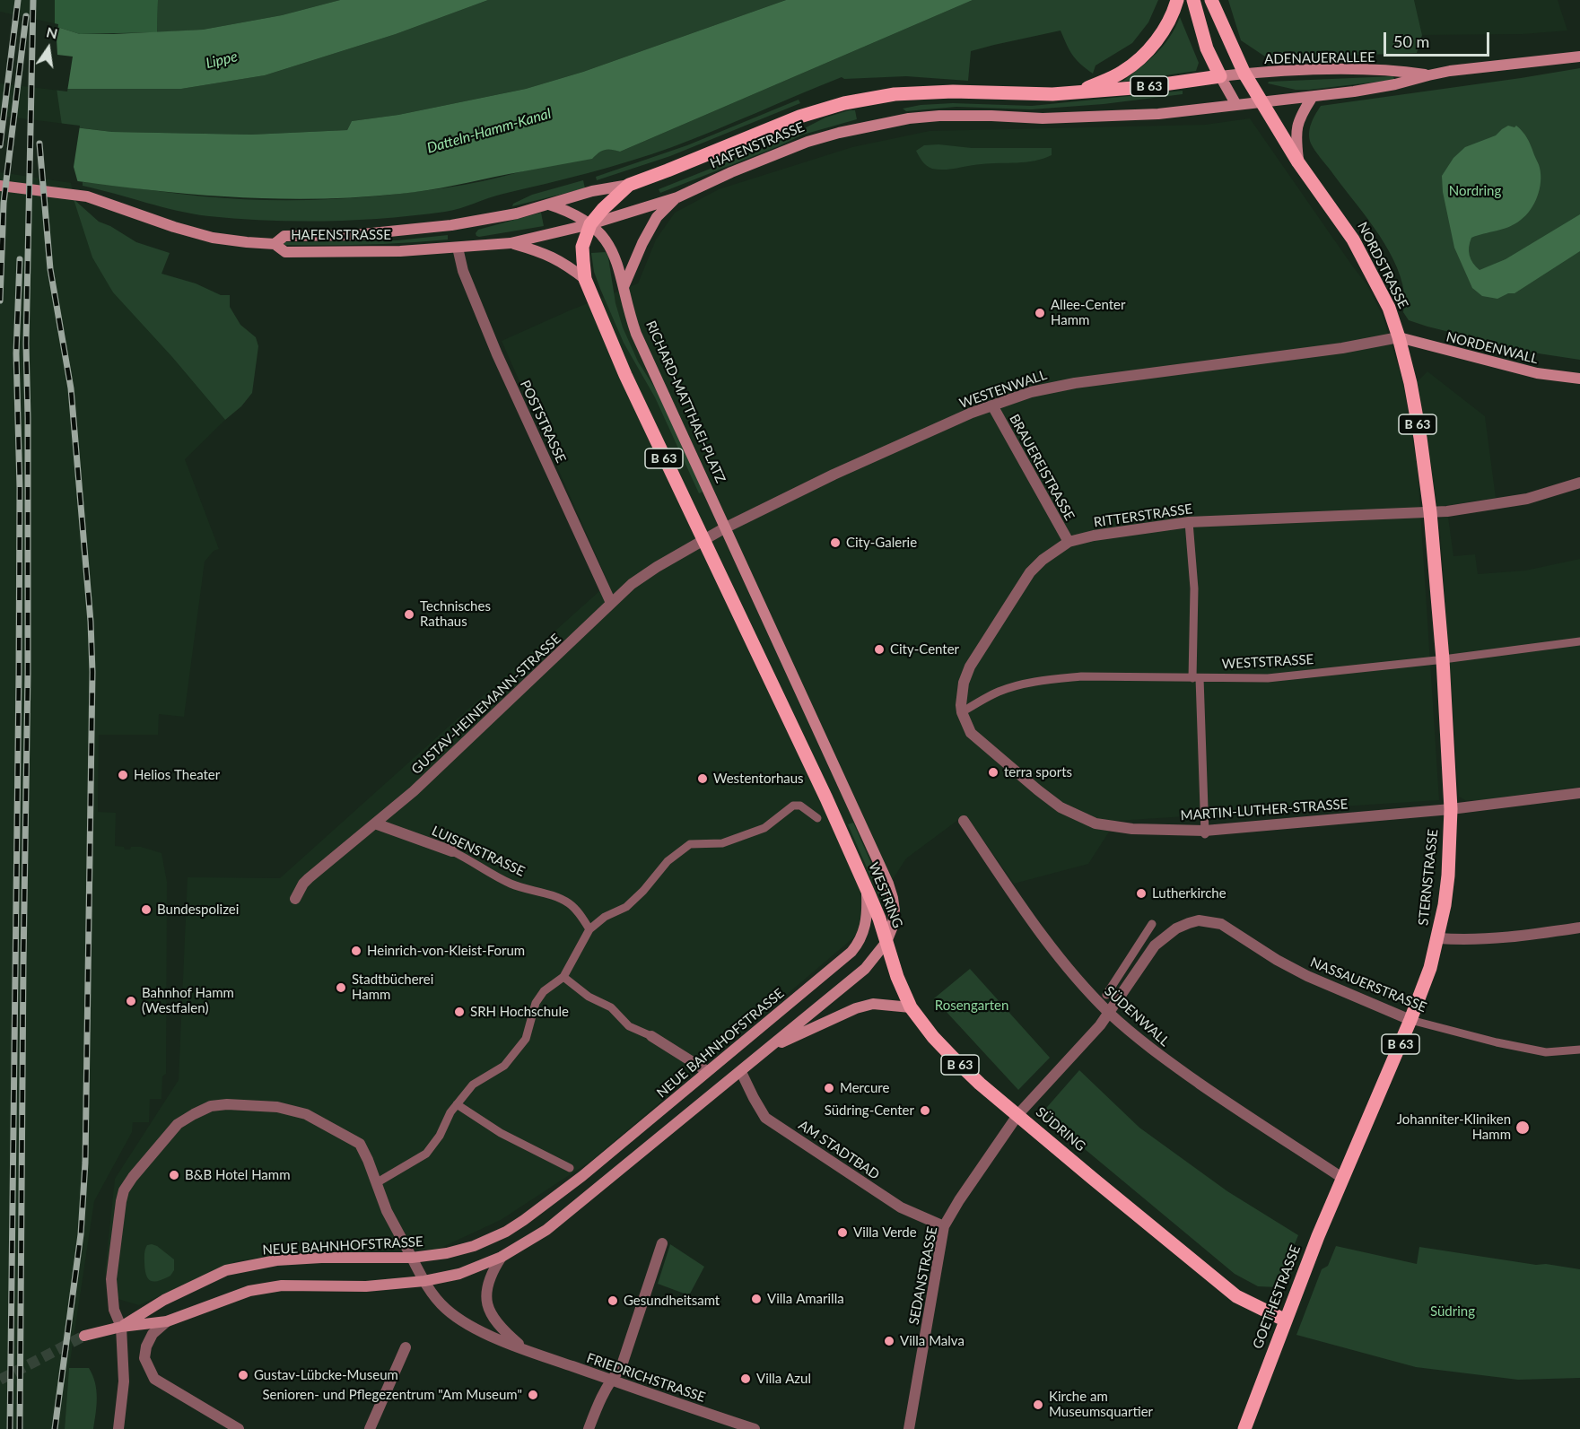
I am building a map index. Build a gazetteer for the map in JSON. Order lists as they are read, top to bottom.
{
  "streets": {
    "main road": [
      "ADENAUERALLEE",
      "B 63",
      "HAFENSTRASSE",
      "NORDSTRASSE",
      "NORDENWALL",
      "RICHARD-MATTHAEI-PLATZ",
      "STERNSTRASSE",
      "WESTRING",
      "NEUE BAHNHOFSTRASSE",
      "SÜDRING",
      "GOETHESTRASSE"
    ],
    "street": [
      "WESTENWALL",
      "POSTSTRASSE",
      "BRAUEREISTRASSE",
      "RITTERSTRASSE",
      "WESTSTRASSE",
      "GUSTAV-HEINEMANN-STRASSE",
      "MARTIN-LUTHER-STRASSE",
      "LUISENSTRASSE",
      "NASSAUERSTRASSE",
      "SÜDENWALL",
      "AM STADTBAD",
      "SEDANSTRASSE",
      "FRIEDRICHSTRASSE"
    ]
  },
  "crossings": [
    ["ADENAUERALLEE", "B 63"],
    ["ADENAUERALLEE", "HAFENSTRASSE"],
    ["ADENAUERALLEE", "NORDSTRASSE"],
    ["B 63", "HAFENSTRASSE"],
    ["B 63", "NORDSTRASSE"],
    ["B 63", "WESTENWALL"],
    ["B 63", "RICHARD-MATTHAEI-PLATZ"],
    ["B 63", "GUSTAV-HEINEMANN-STRASSE"],
    ["B 63", "WESTRING"],
    ["HAFENSTRASSE", "NORDSTRASSE"],
    ["HAFENSTRASSE", "RICHARD-MATTHAEI-PLATZ"],
    ["HAFENSTRASSE", "POSTSTRASSE"],
    ["NORDSTRASSE", "NORDENWALL"],
    ["NORDSTRASSE", "WESTENWALL"],
    ["NORDSTRASSE", "RITTERSTRASSE"],
    ["NORDSTRASSE", "WESTSTRASSE"],
    ["NORDSTRASSE", "STERNSTRASSE"],
    ["NORDENWALL", "WESTENWALL"],
    ["WESTENWALL", "RICHARD-MATTHAEI-PLATZ"],
    ["WESTENWALL", "BRAUEREISTRASSE"],
    ["WESTENWALL", "GUSTAV-HEINEMANN-STRASSE"],
    ["WESTENWALL", "WESTRING"],
    ["RICHARD-MATTHAEI-PLATZ", "WESTRING"],
    ["POSTSTRASSE", "GUSTAV-HEINEMANN-STRASSE"],
    ["BRAUEREISTRASSE", "RITTERSTRASSE"],
    ["RITTERSTRASSE", "WESTSTRASSE"],
    ["RITTERSTRASSE", "MARTIN-LUTHER-STRASSE"],
    ["WESTSTRASSE", "MARTIN-LUTHER-STRASSE"],
    ["WESTSTRASSE", "STERNSTRASSE"],
    ["GUSTAV-HEINEMANN-STRASSE", "LUISENSTRASSE"],
    ["GUSTAV-HEINEMANN-STRASSE", "WESTRING"],
    ["MARTIN-LUTHER-STRASSE", "STERNSTRASSE"],
    ["STERNSTRASSE", "NASSAUERSTRASSE"],
    ["STERNSTRASSE", "SÜDENWALL"],
    ["STERNSTRASSE", "GOETHESTRASSE"],
    ["WESTRING", "NEUE BAHNHOFSTRASSE"],
    ["WESTRING", "SÜDRING"],
    ["NASSAUERSTRASSE", "SEDANSTRASSE"],
    ["SÜDENWALL", "SEDANSTRASSE"],
    ["SÜDENWALL", "GOETHESTRASSE"],
    ["NEUE BAHNHOFSTRASSE", "FRIEDRICHSTRASSE"],
    ["SÜDRING", "SEDANSTRASSE"],
    ["SÜDRING", "GOETHESTRASSE"],
    ["AM STADTBAD", "SEDANSTRASSE"]
  ],
  "water": ["Lippe", "Datteln-Hamm-Kanal"],
  "parks": ["Nordring", "Rosengarten", "Südring"],
  "places": [
    "Allee-Center Hamm",
    "City-Galerie",
    "Technisches Rathaus",
    "City-Center",
    "terra sports",
    "Helios Theater",
    "Westentorhaus",
    "Lutherkirche",
    "Bundespolizei",
    "Heinrich-von-Kleist-Forum",
    "Stadtbücherei Hamm",
    "Bahnhof Hamm (Westfalen)",
    "SRH Hochschule",
    "Mercure",
    "Südring-Center",
    "Johanniter-Kliniken Hamm",
    "B&B Hotel Hamm",
    "Villa Verde",
    "Villa Amarilla",
    "Gesundheitsamt",
    "Villa Malva",
    "Gustav-Lübcke-Museum",
    "Villa Azul",
    "Senioren- und Pflegezentrum \"Am Museum\"",
    "Kirche am Museumsquartier"
  ],
  "scale_bar": "50 m",
  "north": "top"
}
